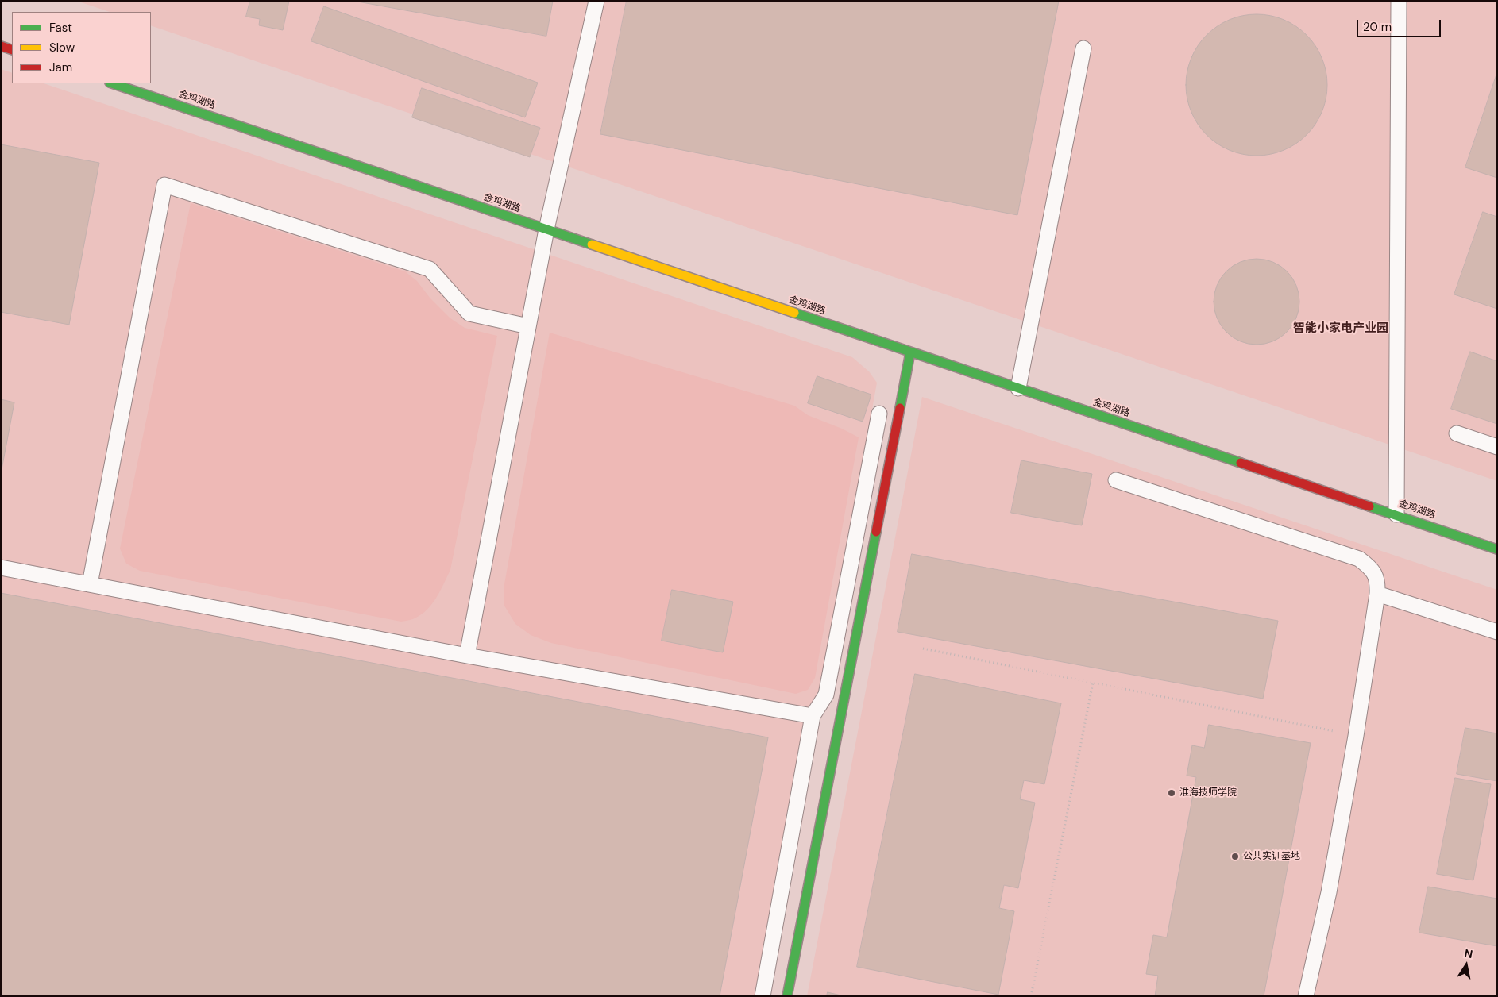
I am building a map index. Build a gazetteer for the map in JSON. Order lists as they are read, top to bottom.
{
  "streets": {
    "street": ["金鸡湖路"]
  },
  "districts": ["智能小家电产业园"],
  "places": ["淮海技师学院", "公共实训基地"],
  "legend": ["Fast", "Slow", "Jam"],
  "scale_bar": "20 m",
  "north": "top"
}
